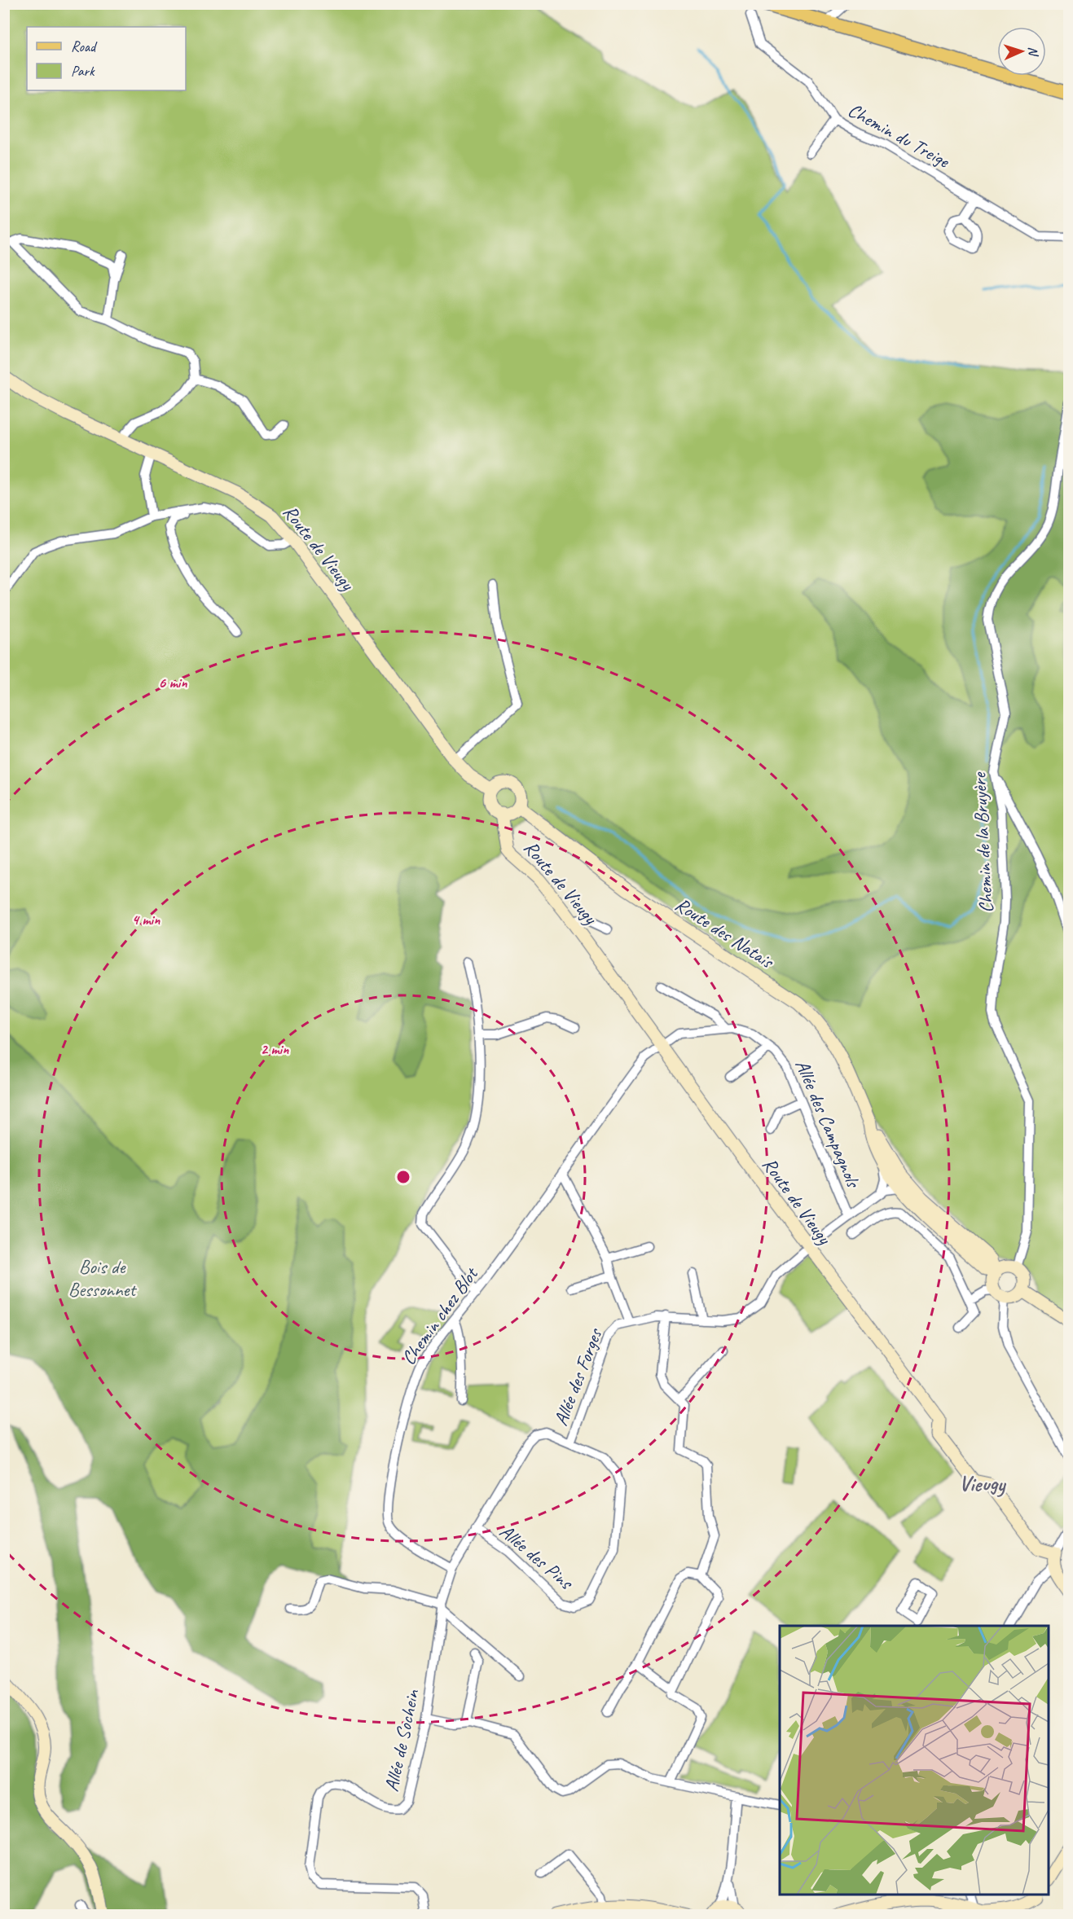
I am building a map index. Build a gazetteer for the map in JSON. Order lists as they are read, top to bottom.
{
  "streets": {
    "street": [
      "Chemin du Treige",
      "Route de Vieugy",
      "Chemin de la Bruyère",
      "Route des Natais",
      "Allée des Campagnols",
      "Chemin chez Blot",
      "Allée des Forges",
      "Allée des Pins",
      "Allée de Sochein"
    ]
  },
  "crossings": [
    ["Route de Vieugy", "Route des Natais"],
    ["Route de Vieugy", "Allée des Campagnols"],
    ["Route de Vieugy", "Chemin chez Blot"],
    ["Route de Vieugy", "Allée des Forges"],
    ["Chemin de la Bruyère", "Route des Natais"],
    ["Route des Natais", "Allée des Forges"],
    ["Allée des Campagnols", "Chemin chez Blot"],
    ["Allée des Campagnols", "Allée des Forges"],
    ["Chemin chez Blot", "Allée des Forges"],
    ["Allée des Forges", "Allée des Pins"]
  ],
  "districts": ["Vieugy"],
  "parks": ["Bois de Bessonnet"],
  "legend": ["Road", "Park"],
  "north": "right",
  "rings": ["6 min", "4 min", "2 min"]
}
